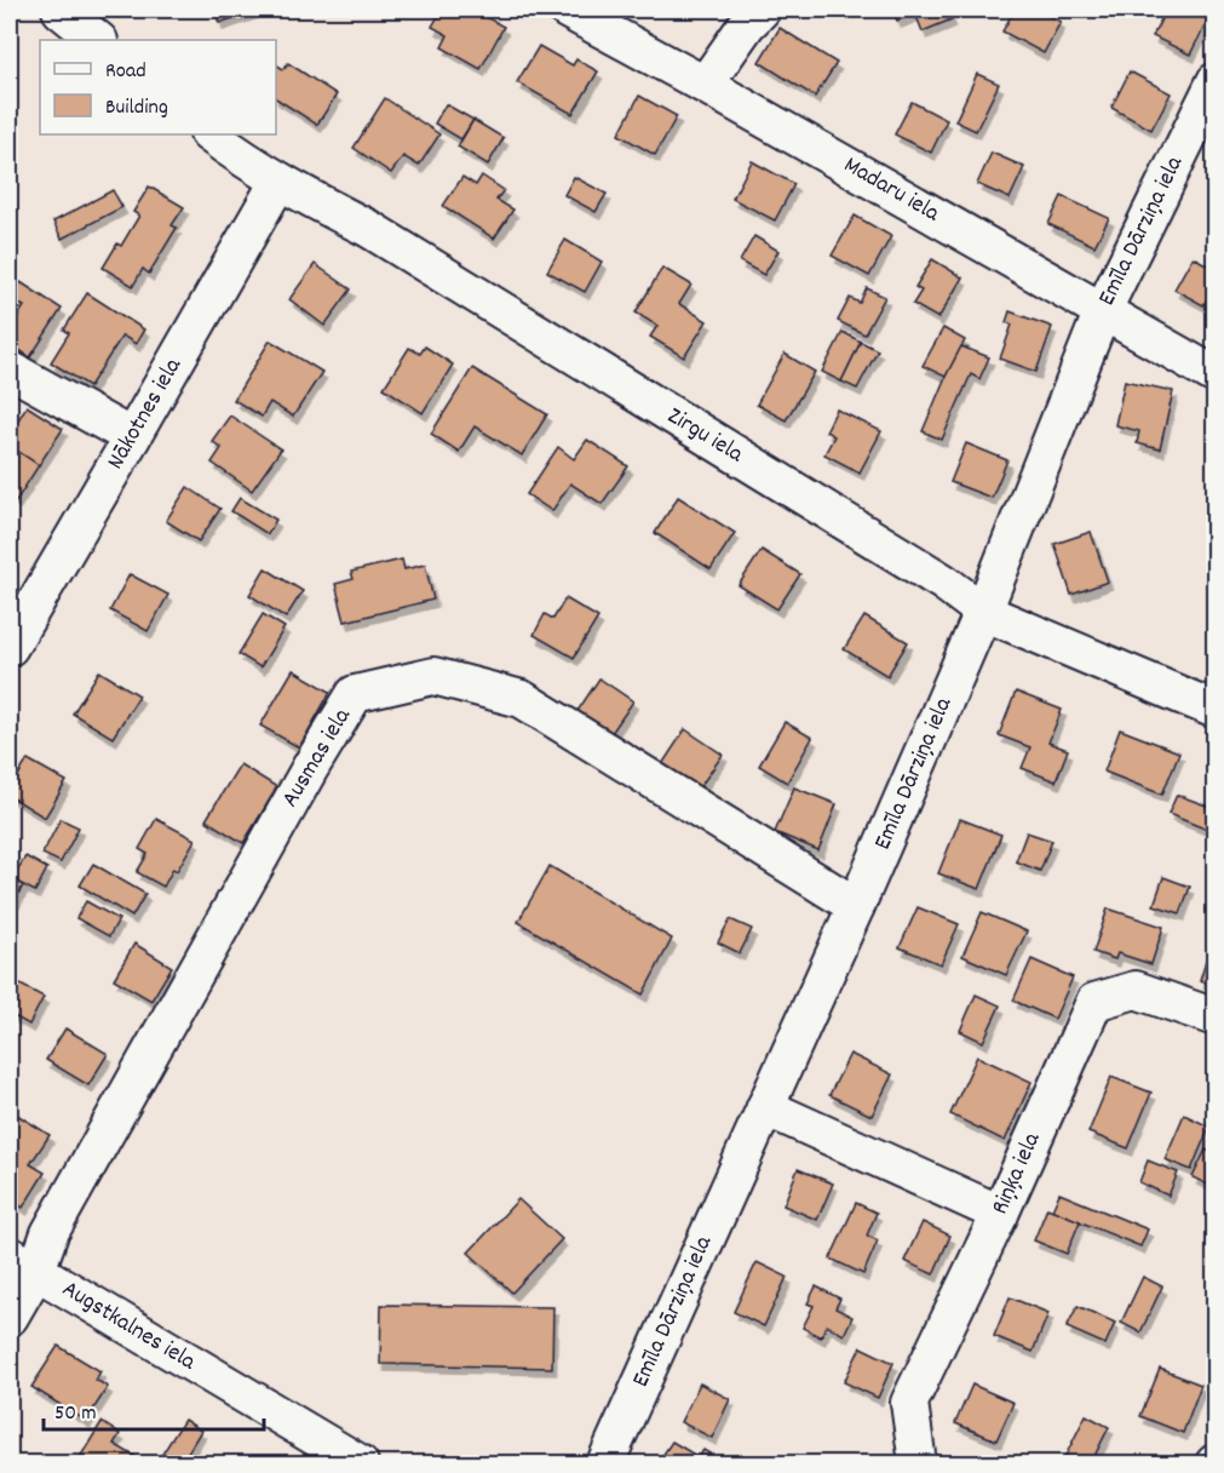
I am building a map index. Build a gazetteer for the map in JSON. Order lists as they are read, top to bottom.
{
  "streets": {
    "street": [
      "Madaru iela",
      "Emīla Dārziņa iela",
      "Nākotnes iela",
      "Zirgu iela",
      "Ausmas iela",
      "Riņķa iela",
      "Augstkalnes iela"
    ]
  },
  "crossings": [
    ["Madaru iela", "Emīla Dārziņa iela"],
    ["Emīla Dārziņa iela", "Zirgu iela"],
    ["Emīla Dārziņa iela", "Ausmas iela"],
    ["Nākotnes iela", "Zirgu iela"],
    ["Ausmas iela", "Augstkalnes iela"]
  ],
  "legend": ["Road", "Building"],
  "scale_bar": "50 m"
}
